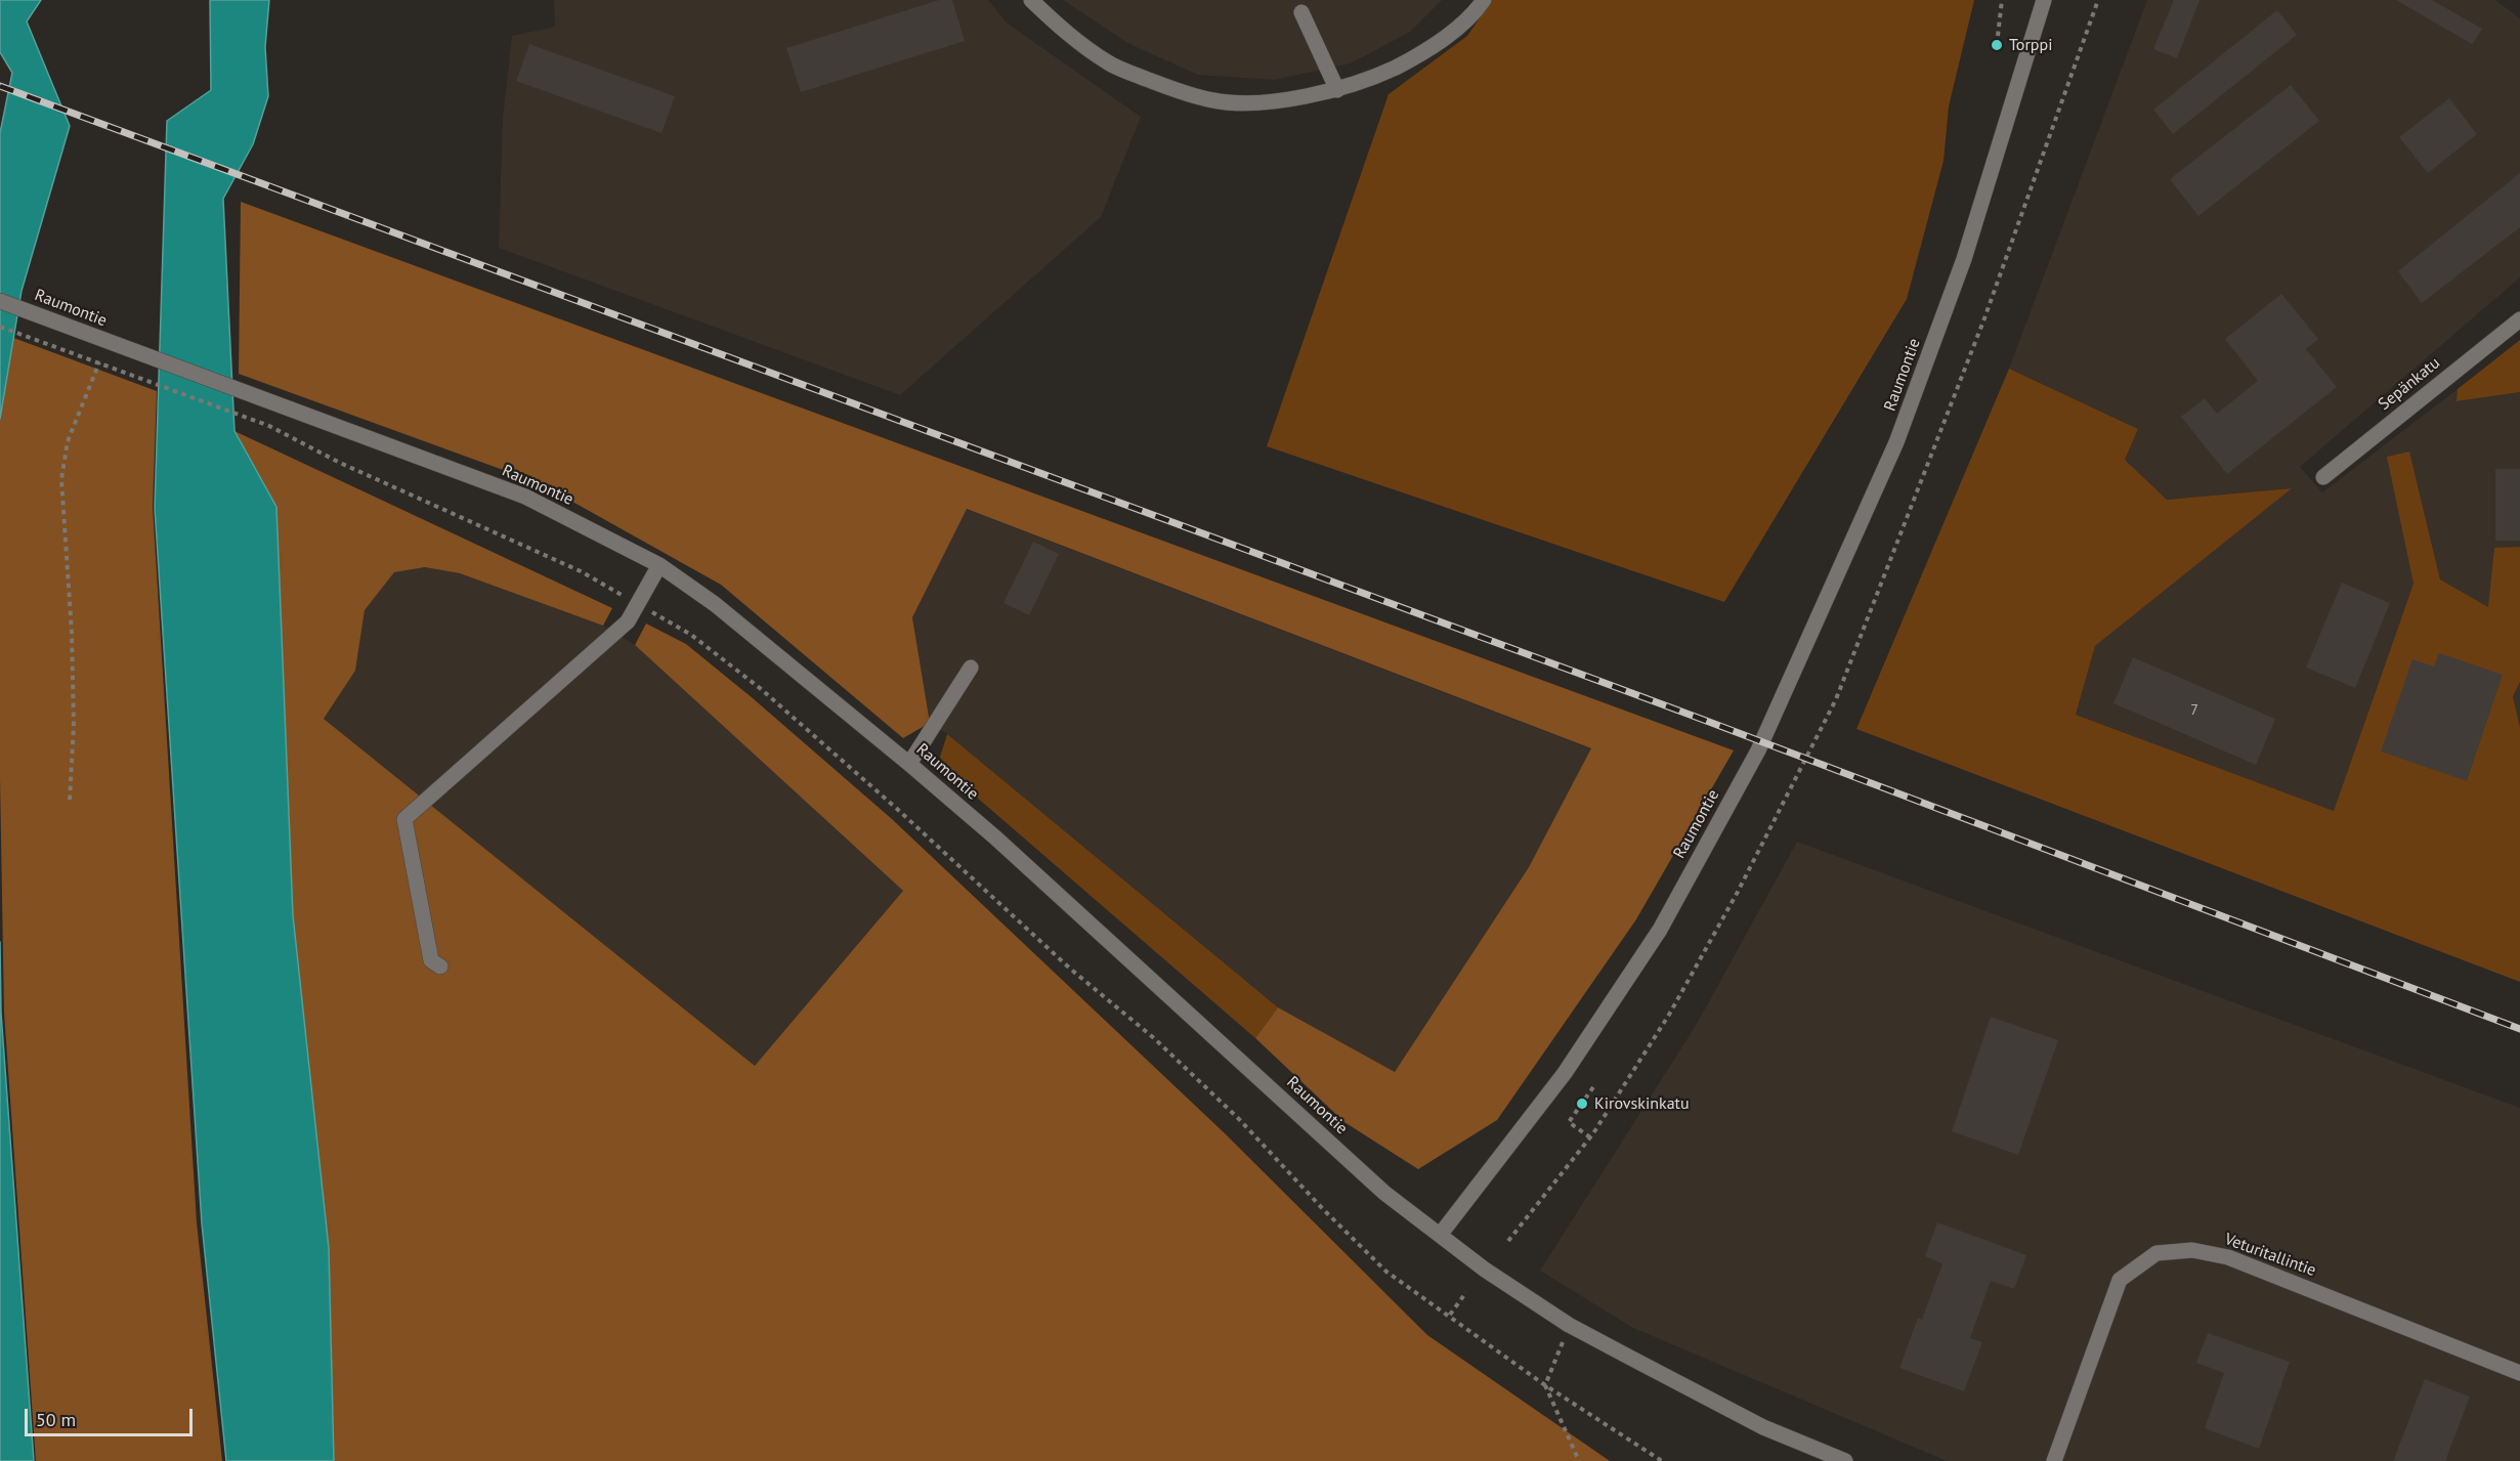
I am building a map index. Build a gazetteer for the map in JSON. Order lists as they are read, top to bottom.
{
  "streets": {
    "street": ["Raumontie", "Sepänkatu", "Veturitallintie"]
  },
  "places": ["Torppi", "Kirovskinkatu"],
  "house_numbers": ["7"],
  "scale_bar": "50 m"
}
